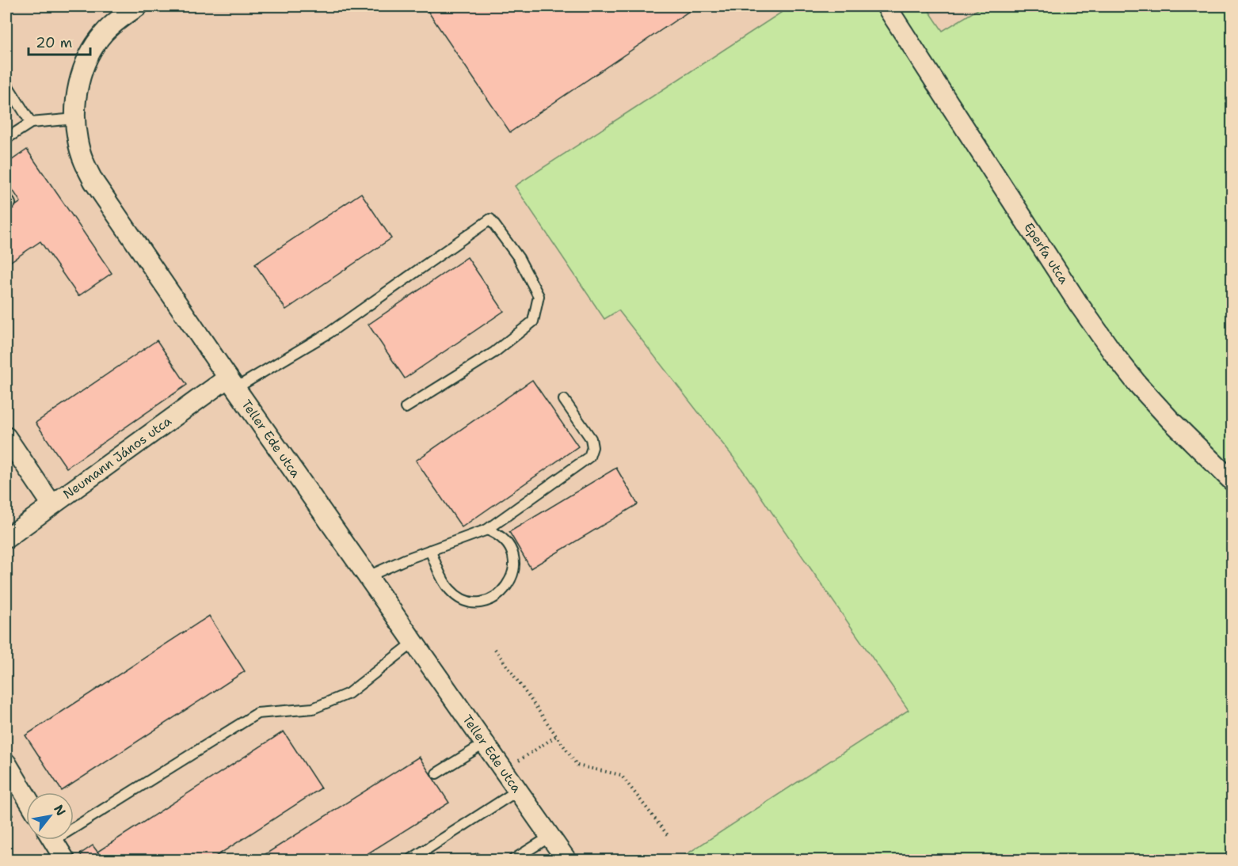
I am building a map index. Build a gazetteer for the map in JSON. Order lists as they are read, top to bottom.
{
  "streets": {
    "street": ["Eperfa utca", "Teller Ede utca", "Neumann János utca"]
  },
  "crossings": [
    ["Teller Ede utca", "Neumann János utca"]
  ],
  "scale_bar": "20 m",
  "north": "top right"
}
